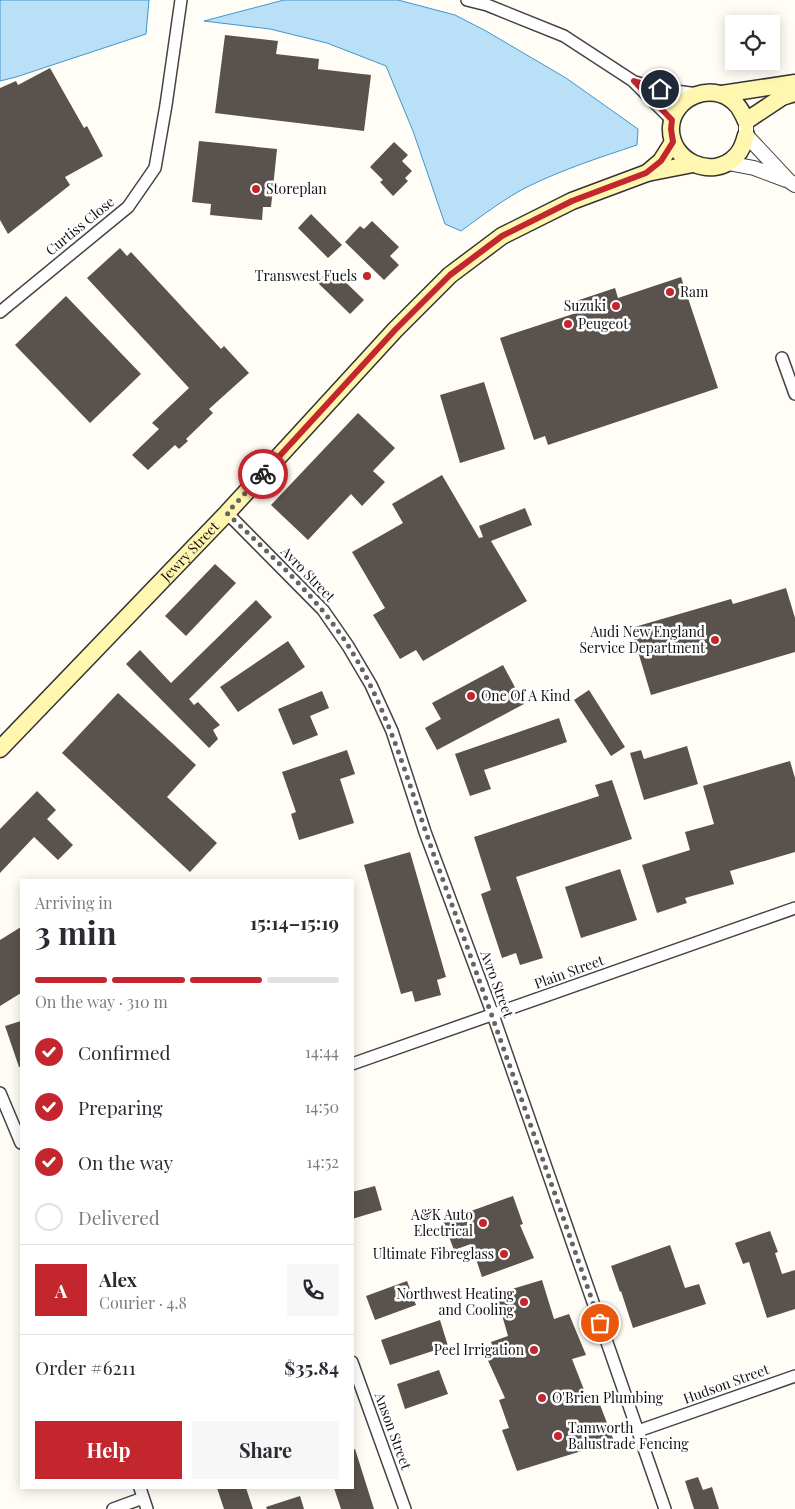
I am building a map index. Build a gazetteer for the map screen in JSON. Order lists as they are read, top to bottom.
{
  "streets": {
    "main road": ["Jewry Street"],
    "street": [
      "Curtiss Close",
      "Avro Street",
      "Plain Street",
      "Hudson Street",
      "Anson Street"
    ]
  },
  "crossings": [
    ["Jewry Street", "Avro Street"],
    ["Avro Street", "Plain Street"],
    ["Avro Street", "Hudson Street"]
  ],
  "places": [
    "Storeplan",
    "Transwest Fuels",
    "Ram",
    "Suzuki",
    "Peugeot",
    "Audi New England Service Department",
    "One Of A Kind",
    "A&K Auto Electrical",
    "Ultimate Fibreglass",
    "Northwest Heating and Cooling",
    "Peel Irrigation",
    "O'Brien Plumbing",
    "Tamworth Balustrade Fencing"
  ],
  "page": {
    "heading": ["3 min", "Arriving in", "15:14–15:19"],
    "panel": [
      "Alex",
      "Courier · 4.8",
      "Order #6211",
      "$35.84"
    ],
    "bar": "On the way · 310 m",
    "list": [
      ["Confirmed", "14:44"],
      ["Preparing", "14:50"],
      ["On the way", "14:52"],
      "Delivered"
    ],
    "round": "A",
    "buttons": ["Help", "Share"]
  }
}
